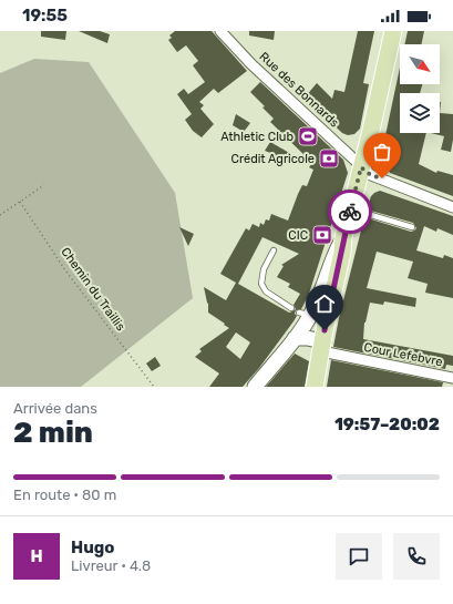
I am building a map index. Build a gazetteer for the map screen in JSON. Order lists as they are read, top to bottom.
{
  "streets": {
    "street": ["Rue des Bonnards", "Cour Lefebvre"],
    "path": ["Chemin du Traillis"]
  },
  "places": {
    "sports": ["Athletic Club"],
    "bank": ["Crédit Agricole", "CIC"]
  },
  "north": "bottom right",
  "page": {
    "status": "19:55",
    "heading": ["2 min", "Arrivée dans", "19:57–20:02"],
    "panel": ["Hugo", "Livreur · 4.8"],
    "bar": "En route · 80 m",
    "round": "H"
  }
}
